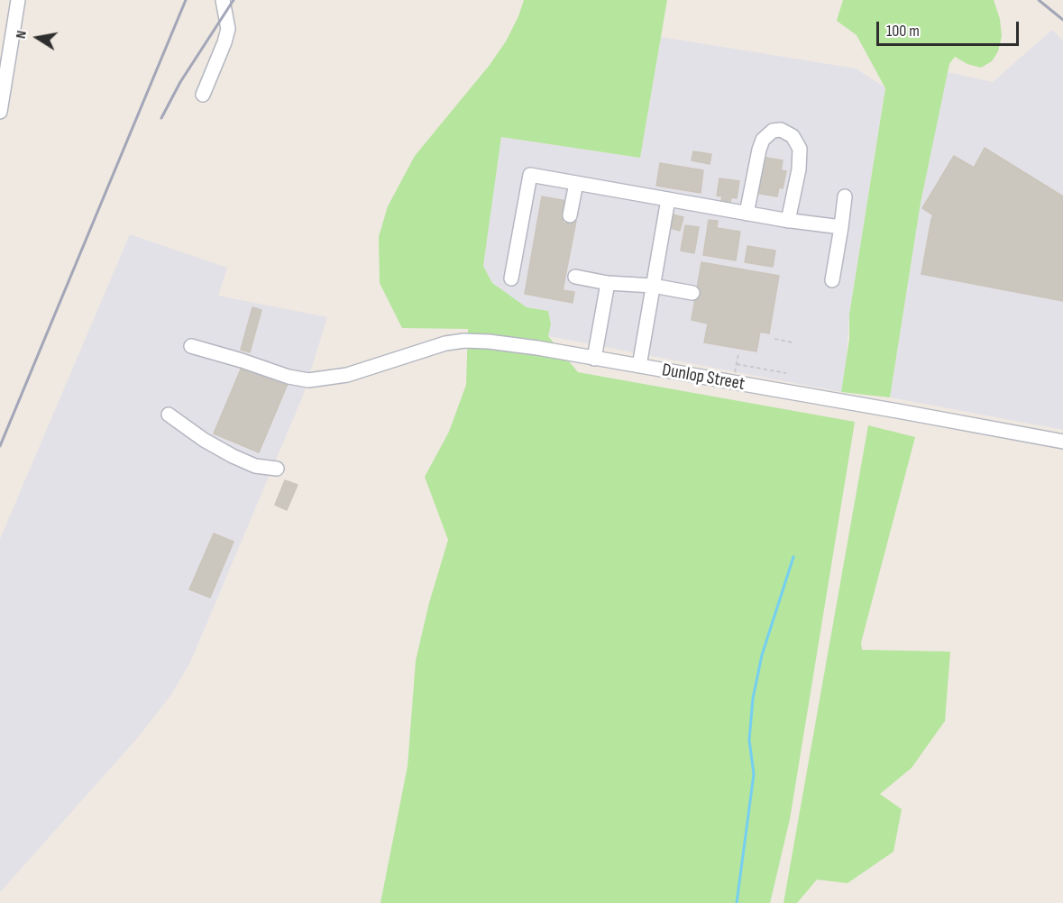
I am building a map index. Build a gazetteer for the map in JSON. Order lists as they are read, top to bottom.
{
  "streets": {
    "street": ["Dunlop Street"]
  },
  "scale_bar": "100 m",
  "north": "left"
}
